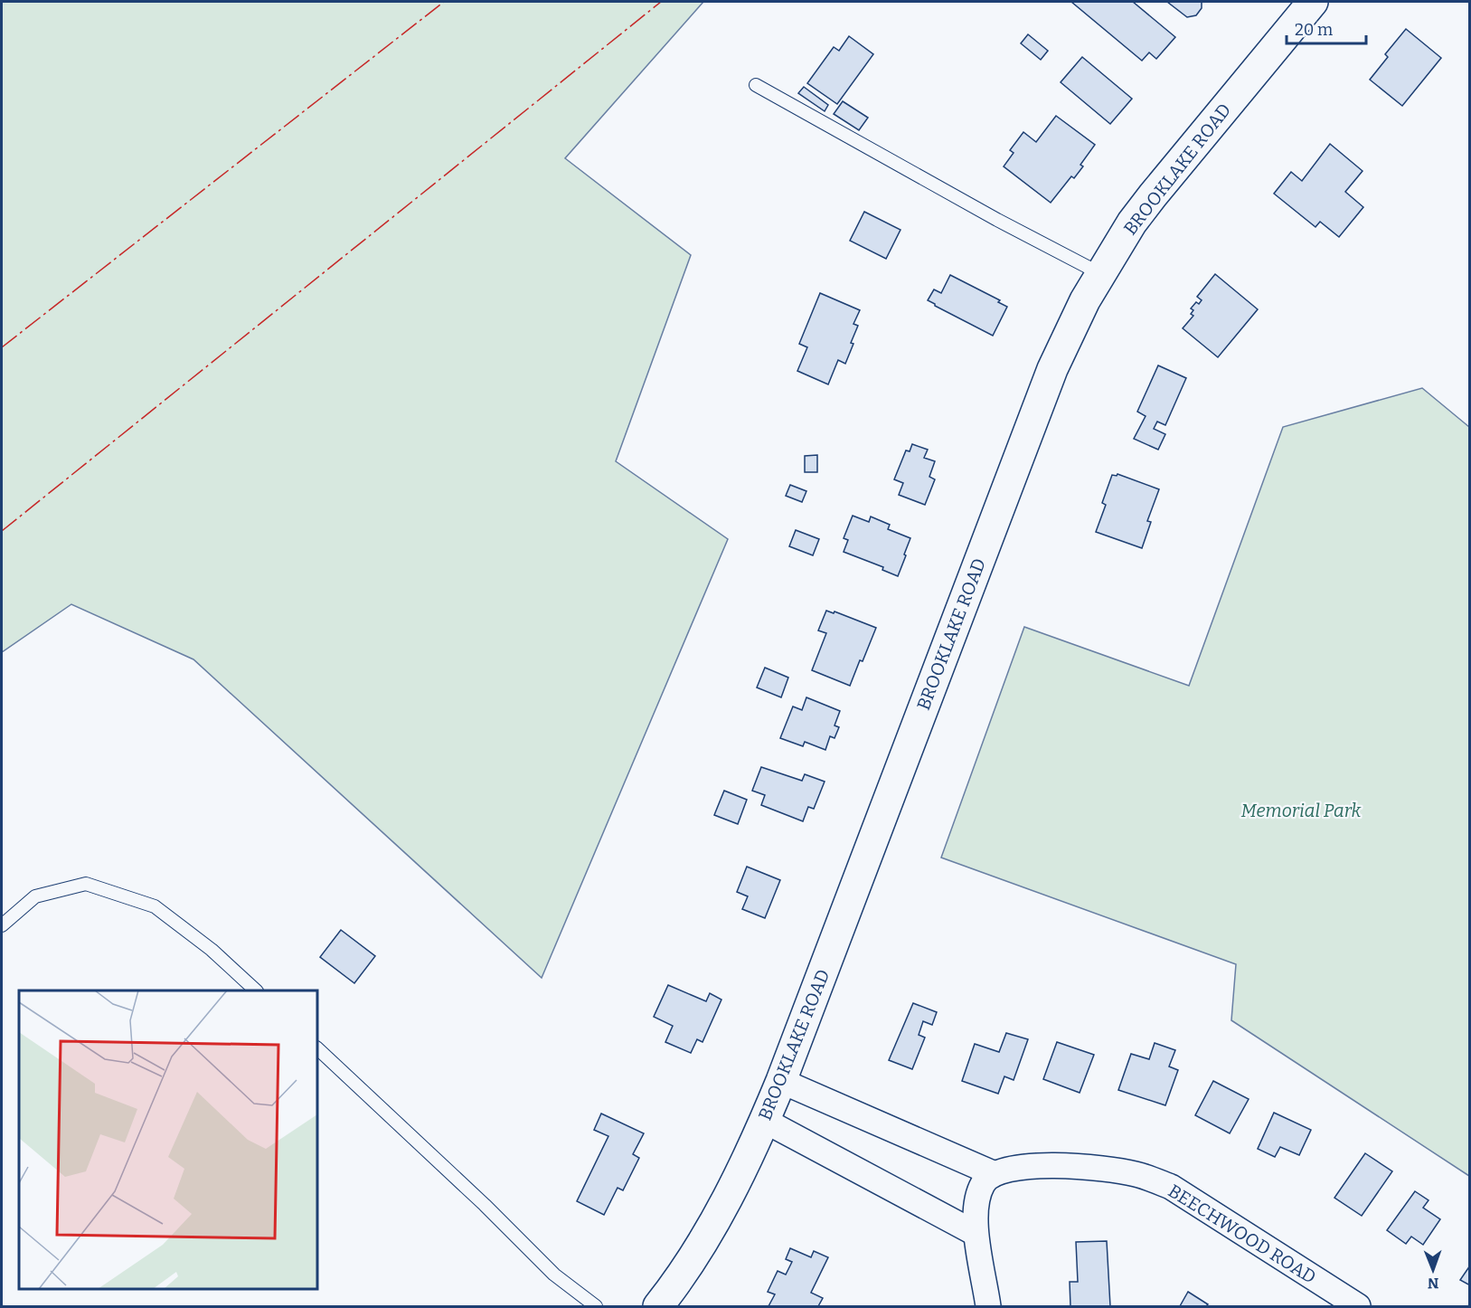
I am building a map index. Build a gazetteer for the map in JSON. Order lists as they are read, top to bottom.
{
  "streets": {
    "street": ["BROOKLAKE ROAD", "BEECHWOOD ROAD"]
  },
  "parks": ["Memorial Park"],
  "scale_bar": "20 m",
  "north": "bottom"
}
